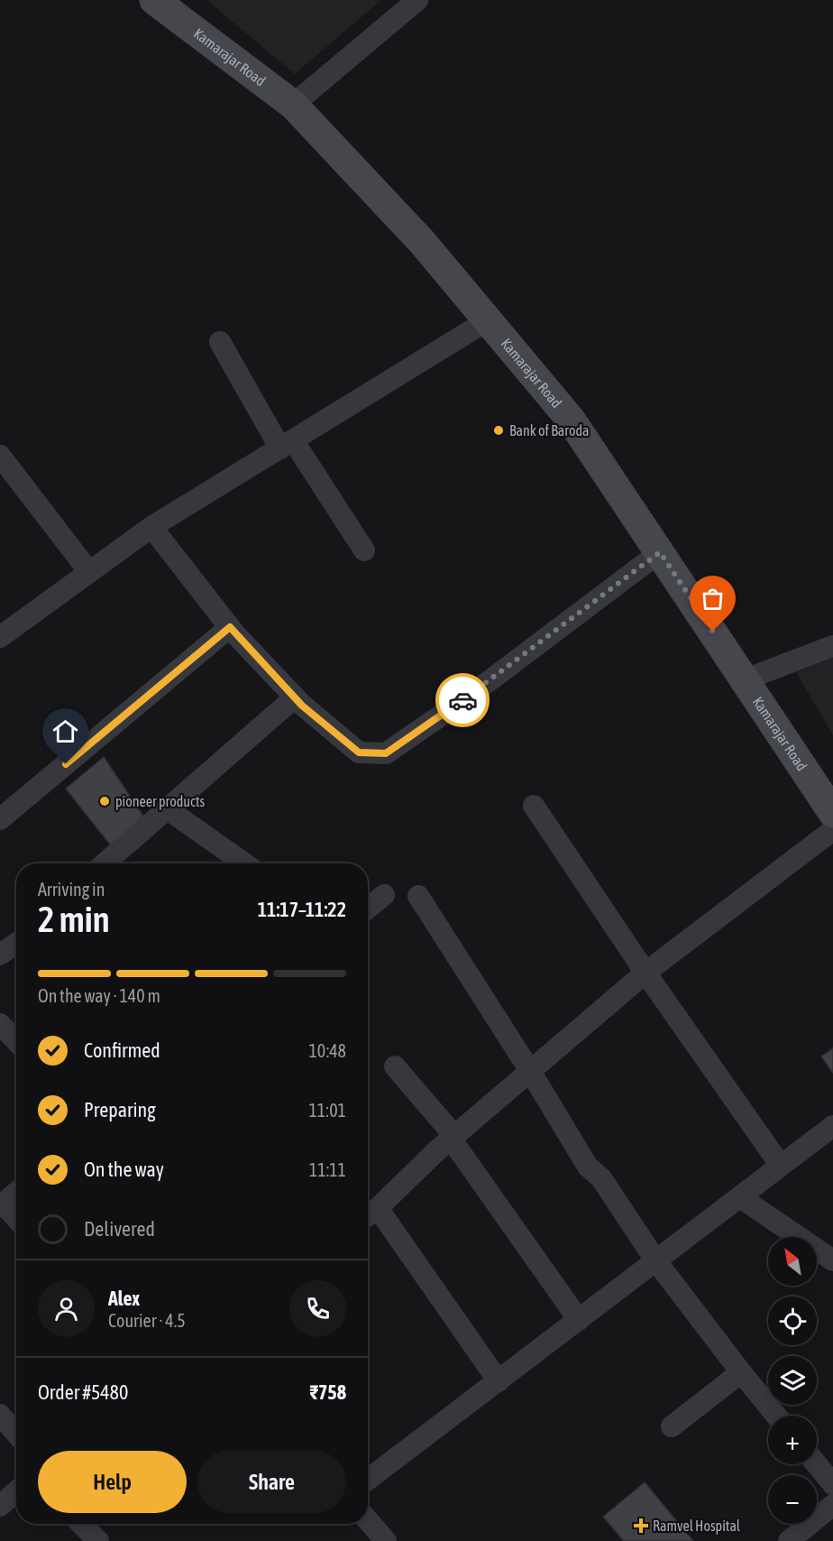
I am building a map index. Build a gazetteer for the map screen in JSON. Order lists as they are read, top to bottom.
{
  "streets": {
    "main road": ["Kamarajar Road"]
  },
  "places": {
    "other": ["Bank of Baroda", "pioneer products"],
    "health": ["Ramvel Hospital"]
  },
  "north": "top left",
  "page": {
    "heading": ["2 min", "Arriving in", "11:17–11:22"],
    "panel": [
      "Alex",
      "Courier · 4.5",
      "Order #5480",
      "₹758"
    ],
    "bar": "On the way · 140 m",
    "list": [
      ["Confirmed", "10:48"],
      ["Preparing", "11:01"],
      ["On the way", "11:11"],
      "Delivered"
    ],
    "map_buttons": ["+", "−"],
    "buttons": ["Help", "Share"]
  }
}
